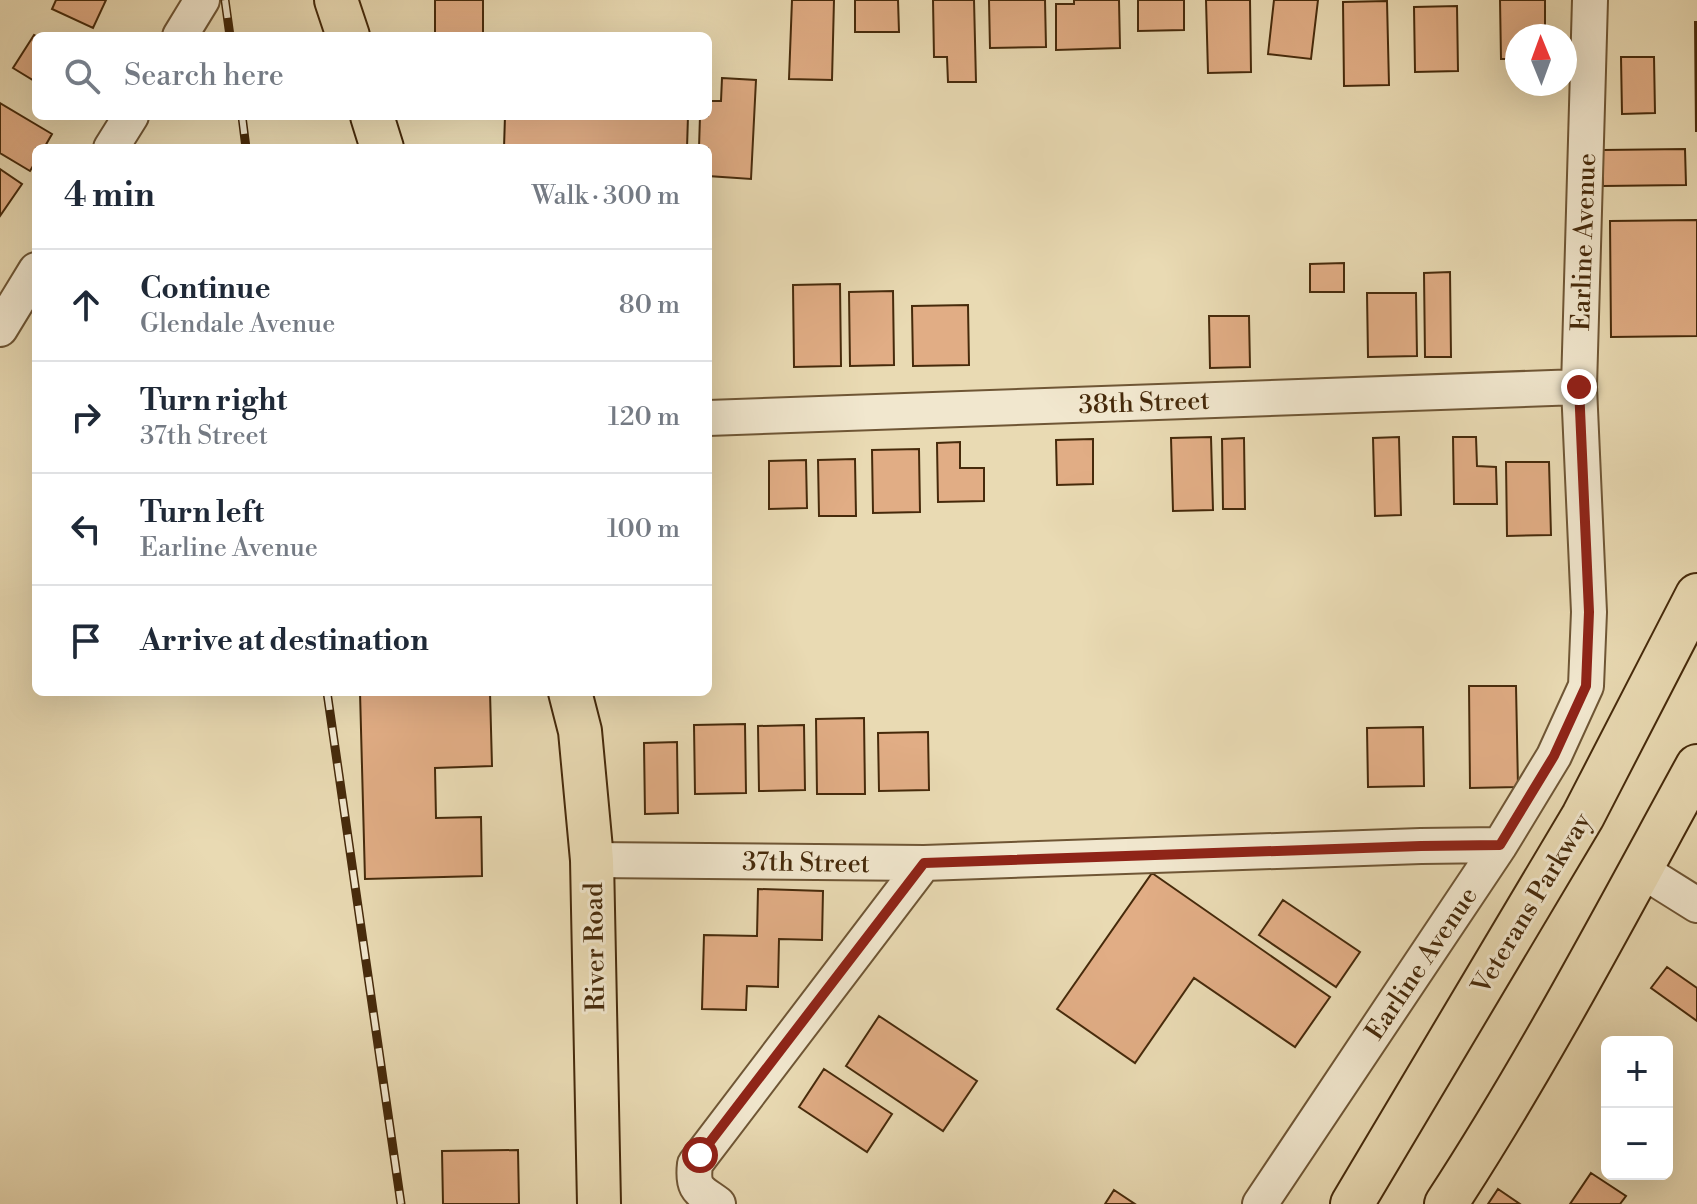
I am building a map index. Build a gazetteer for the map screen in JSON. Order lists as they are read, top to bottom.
{
  "streets": {
    "main road": ["Veterans Parkway", "River Road"],
    "street": ["Earline Avenue", "38th Street", "37th Street"]
  },
  "crossings": [
    ["Earline Avenue", "38th Street"],
    ["Earline Avenue", "37th Street"],
    ["37th Street", "River Road"]
  ],
  "north": "top",
  "page": {
    "search": "Search here",
    "heading": ["4 min", "Walk · 300 m"],
    "list": [
      ["Continue", "Glendale Avenue", "80 m"],
      ["Turn right", "37th Street", "120 m"],
      ["Turn left", "Earline Avenue", "100 m"],
      "Arrive at destination"
    ],
    "map_buttons": ["+", "−"]
  }
}
